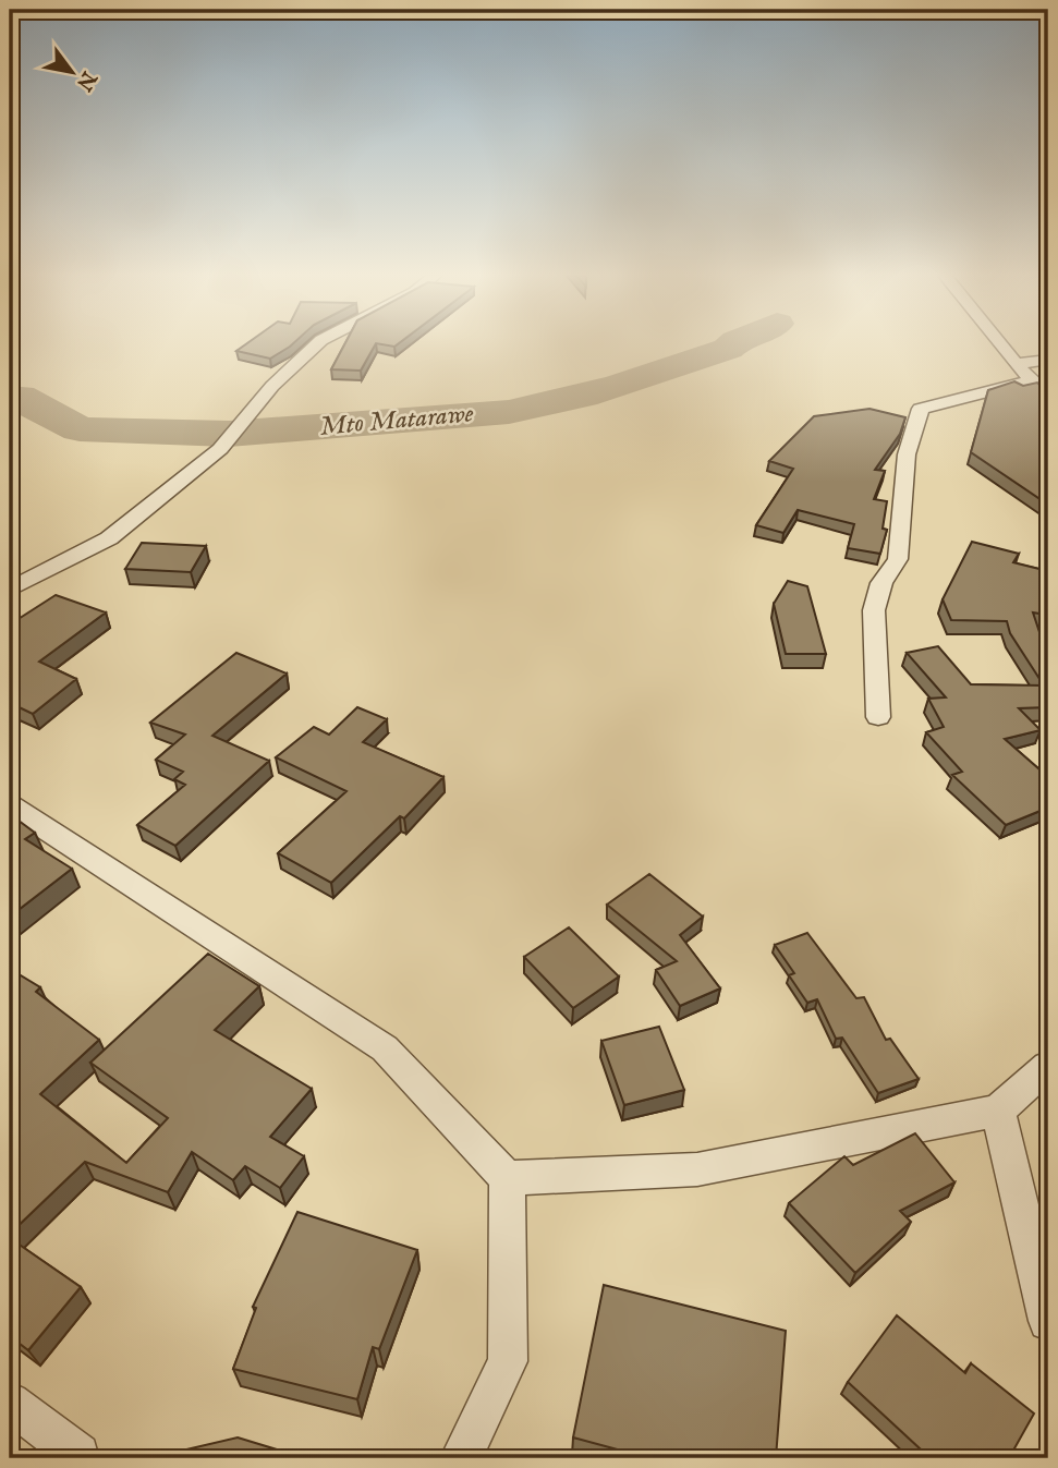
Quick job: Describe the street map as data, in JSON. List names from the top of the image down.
{
  "water": ["Mto Matarawe"],
  "north": "bottom right"
}
